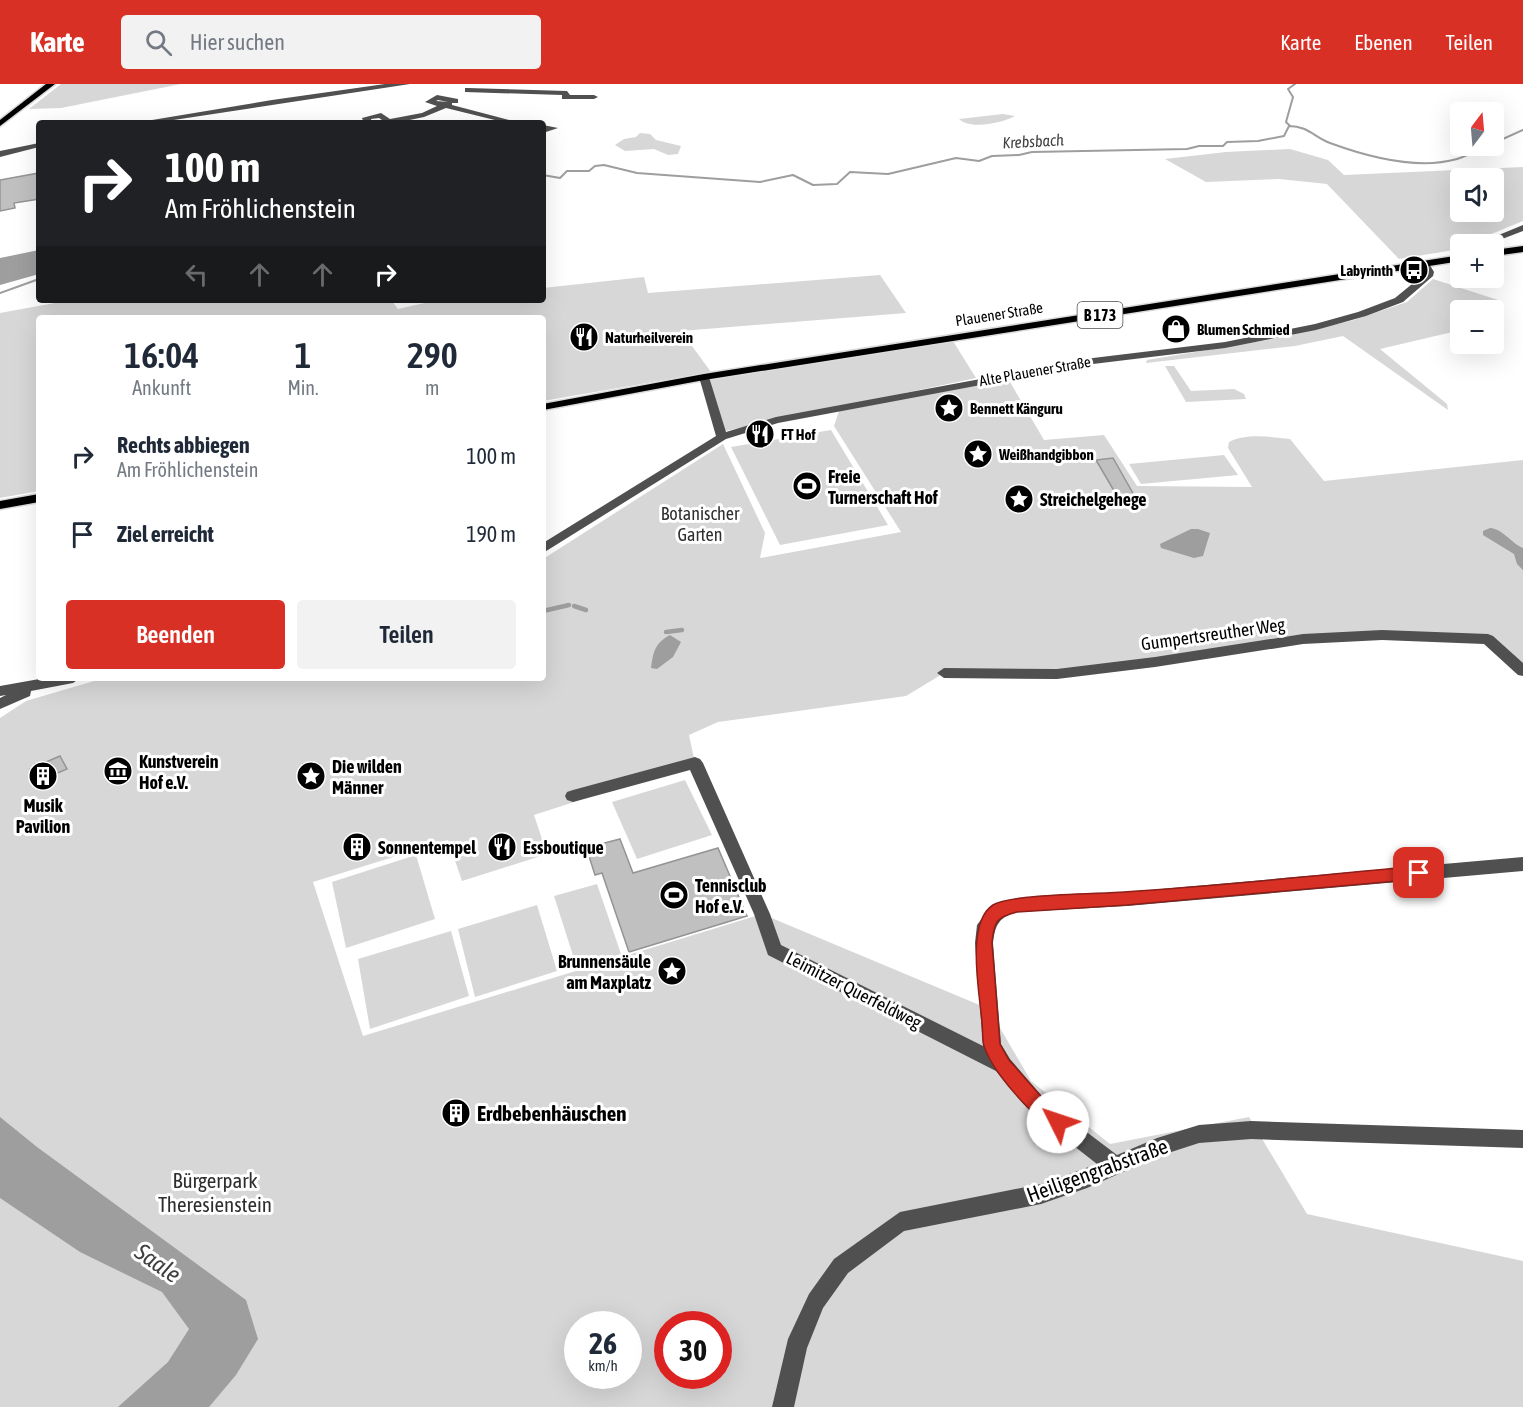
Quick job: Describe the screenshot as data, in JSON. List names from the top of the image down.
{
  "streets": {
    "main road": ["Plauener Straße", "B 173"],
    "street": [
      "Alte Plauener Straße",
      "Gumpertsreuther Weg",
      "Leimitzer Querfeldweg",
      "Heiligengrabstraße"
    ]
  },
  "crossings": [
    ["Plauener Straße", "Alte Plauener Straße"]
  ],
  "water": ["Krebsbach", "Saale"],
  "parks": ["Botanischer Garten", "Bürgerpark Theresienstein"],
  "places": {
    "bus stop": ["Labyrinth"],
    "shop": ["Blumen Schmied"],
    "restaurant": ["Naturheilverein", "FT Hof", "Essboutique"],
    "place": [
      "Bennett Känguru",
      "Weißhandgibbon",
      "Streichelgehege",
      "Die wilden Männer",
      "Brunnensäule am Maxplatz"
    ],
    "sports": ["Freie Turnerschaft Hof", "Tennisclub Hof e.V."],
    "museum": ["Kunstverein Hof e.V."],
    "building": ["Musik Pavilion", "Sonnentempel", "Erdbebenhäuschen"]
  },
  "north": "top",
  "page": {
    "header": "Karte",
    "search": "Hier suchen",
    "nav": ["Karte", "Ebenen", "Teilen"],
    "map_buttons": ["+", "−"],
    "turn": ["100 m", "Am Fröhlichenstein"],
    "eta": [
      "16:04",
      "Ankunft",
      "1",
      "Min.",
      "290",
      "m"
    ],
    "list": [
      {
        "name": "Rechts abbiegen",
        "note": "Am Fröhlichenstein",
        "value": "100 m"
      },
      {
        "name": "Ziel erreicht",
        "value": "190 m"
      }
    ],
    "buttons": ["Beenden", "Teilen"],
    "speed": "26 km/h",
    "limit": "30"
  }
}
